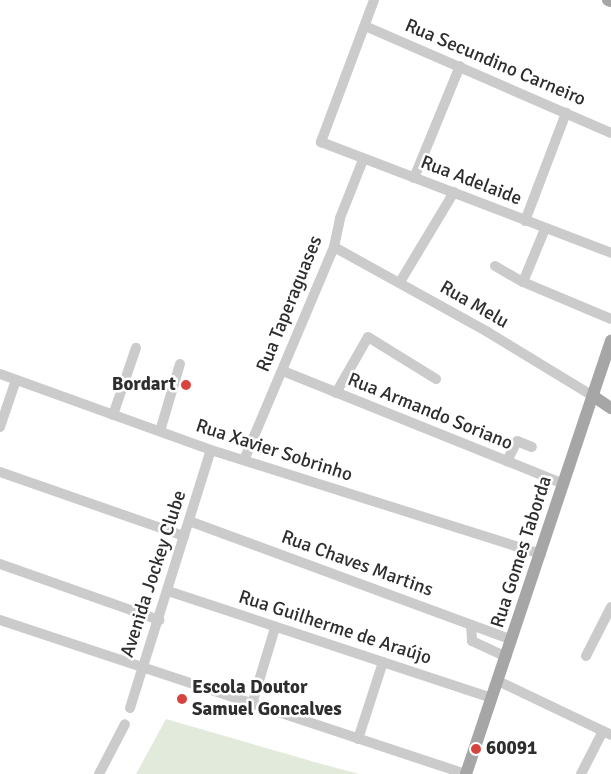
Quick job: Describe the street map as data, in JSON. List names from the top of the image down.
{
  "streets": {
    "main road": ["Rua Gomes Taborda"],
    "street": [
      "Rua Secundino Carneiro",
      "Rua Adelaide",
      "Rua Taperaguases",
      "Rua Melu",
      "Rua Armando Soriano",
      "Rua Xavier Sobrinho",
      "Rua Chaves Martins",
      "Avenida Jockey Clube",
      "Rua Guilherme de Araújo"
    ]
  },
  "crossings": [
    ["Rua Secundino Carneiro", "Rua Adelaide"],
    ["Rua Adelaide", "Rua Taperaguases"],
    ["Rua Taperaguases", "Rua Melu"],
    ["Rua Taperaguases", "Rua Armando Soriano"],
    ["Rua Taperaguases", "Rua Xavier Sobrinho"],
    ["Rua Melu", "Rua Gomes Taborda"],
    ["Rua Armando Soriano", "Rua Gomes Taborda"],
    ["Rua Xavier Sobrinho", "Rua Gomes Taborda"],
    ["Rua Xavier Sobrinho", "Avenida Jockey Clube"],
    ["Rua Gomes Taborda", "Rua Chaves Martins"],
    ["Rua Gomes Taborda", "Rua Guilherme de Araújo"],
    ["Rua Chaves Martins", "Avenida Jockey Clube"],
    ["Avenida Jockey Clube", "Rua Guilherme de Araújo"]
  ],
  "places": ["Bordart", "Escola Doutor Samuel Goncalves", "60091"]
}
